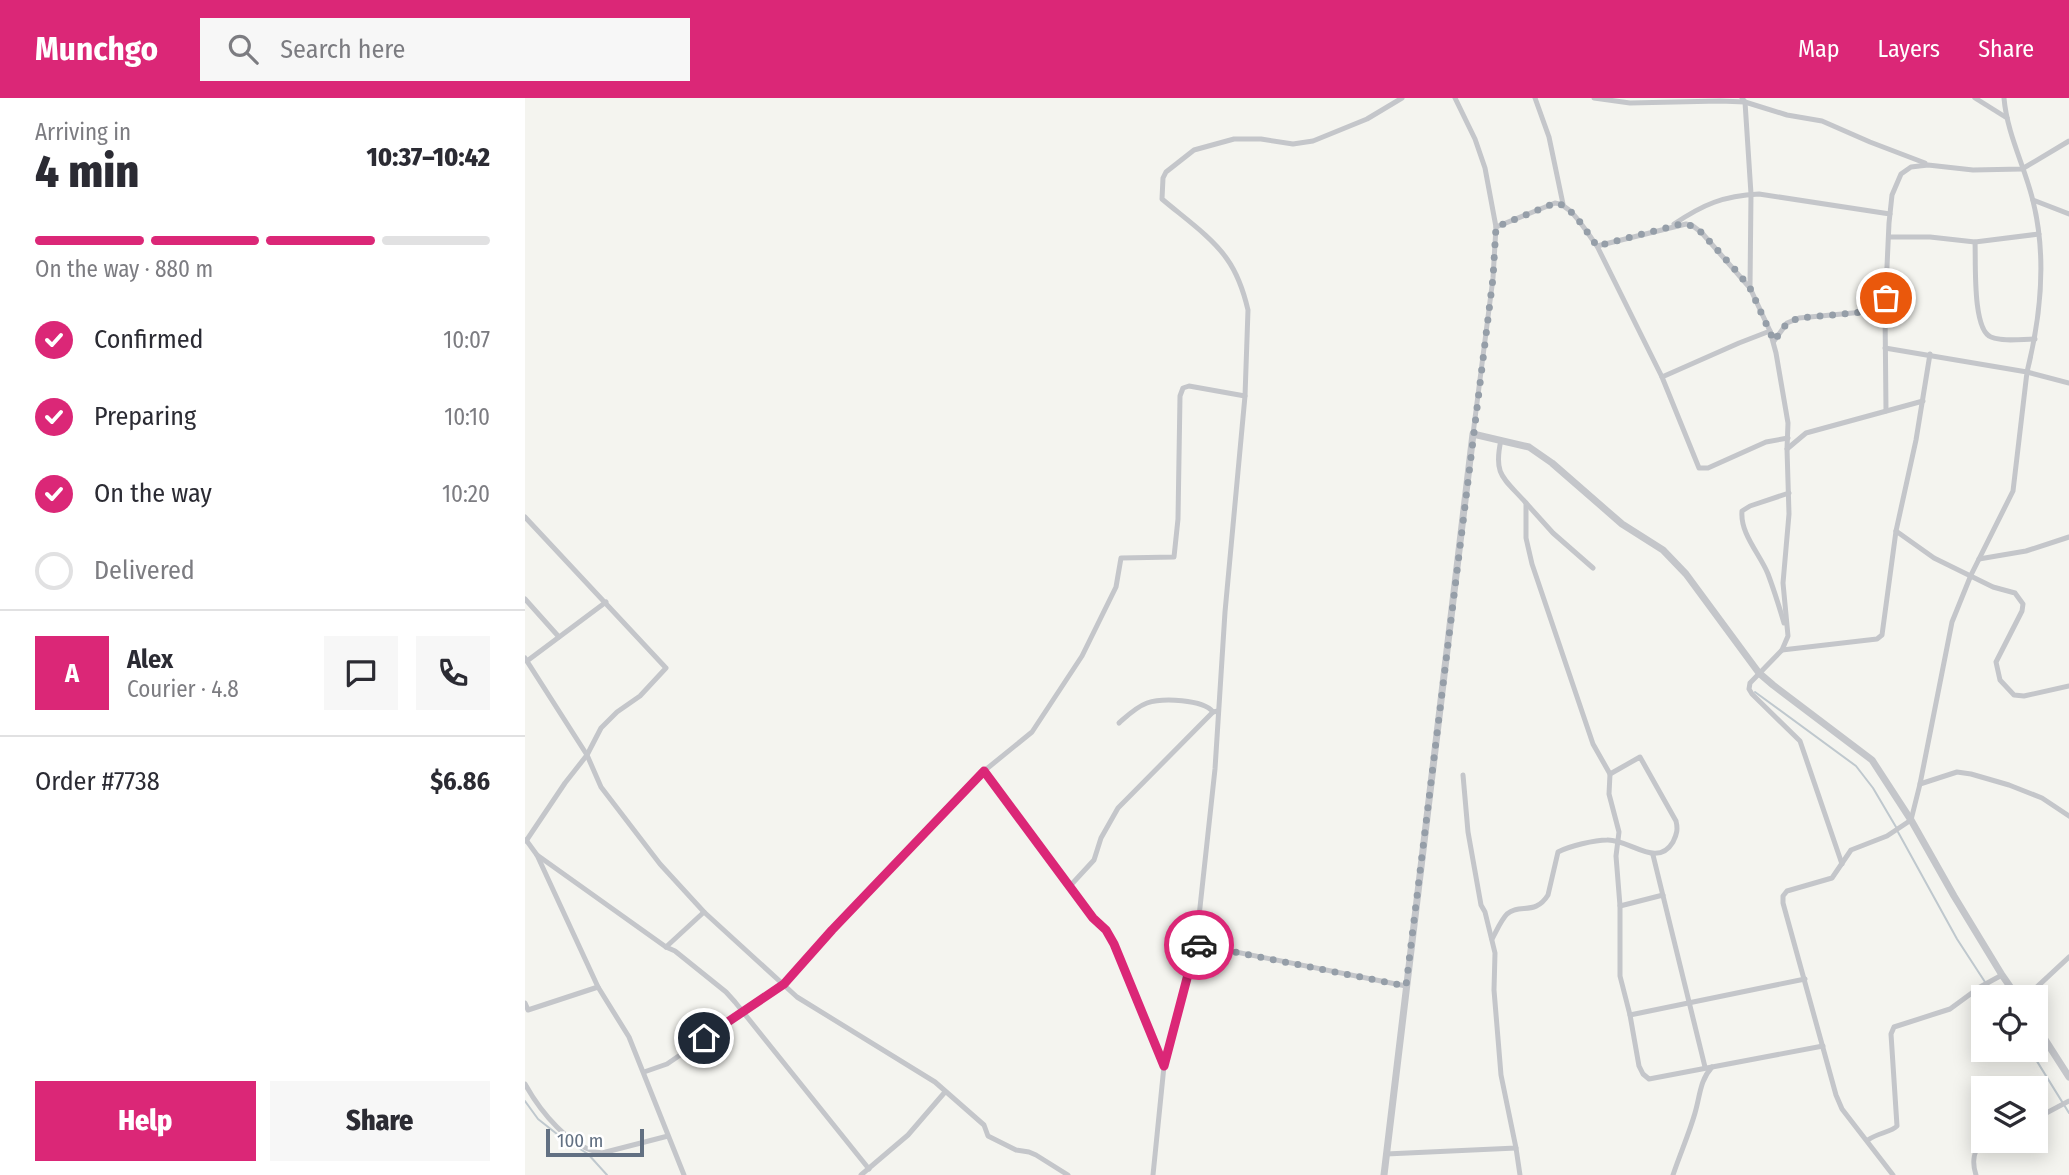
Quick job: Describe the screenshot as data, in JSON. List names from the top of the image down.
{
  "scale_bar": "100 m",
  "page": {
    "header": "Munchgo",
    "search": "Search here",
    "nav": ["Map", "Layers", "Share"],
    "heading": ["4 min", "Arriving in", "10:37–10:42"],
    "panel": [
      "Alex",
      "Courier · 4.8",
      "Order #7738",
      "$6.86"
    ],
    "bar": "On the way · 880 m",
    "list": [
      ["Confirmed", "10:07"],
      ["Preparing", "10:10"],
      ["On the way", "10:20"],
      "Delivered"
    ],
    "round": "A",
    "buttons": ["Help", "Share"],
    "scale": "100 m"
  }
}
